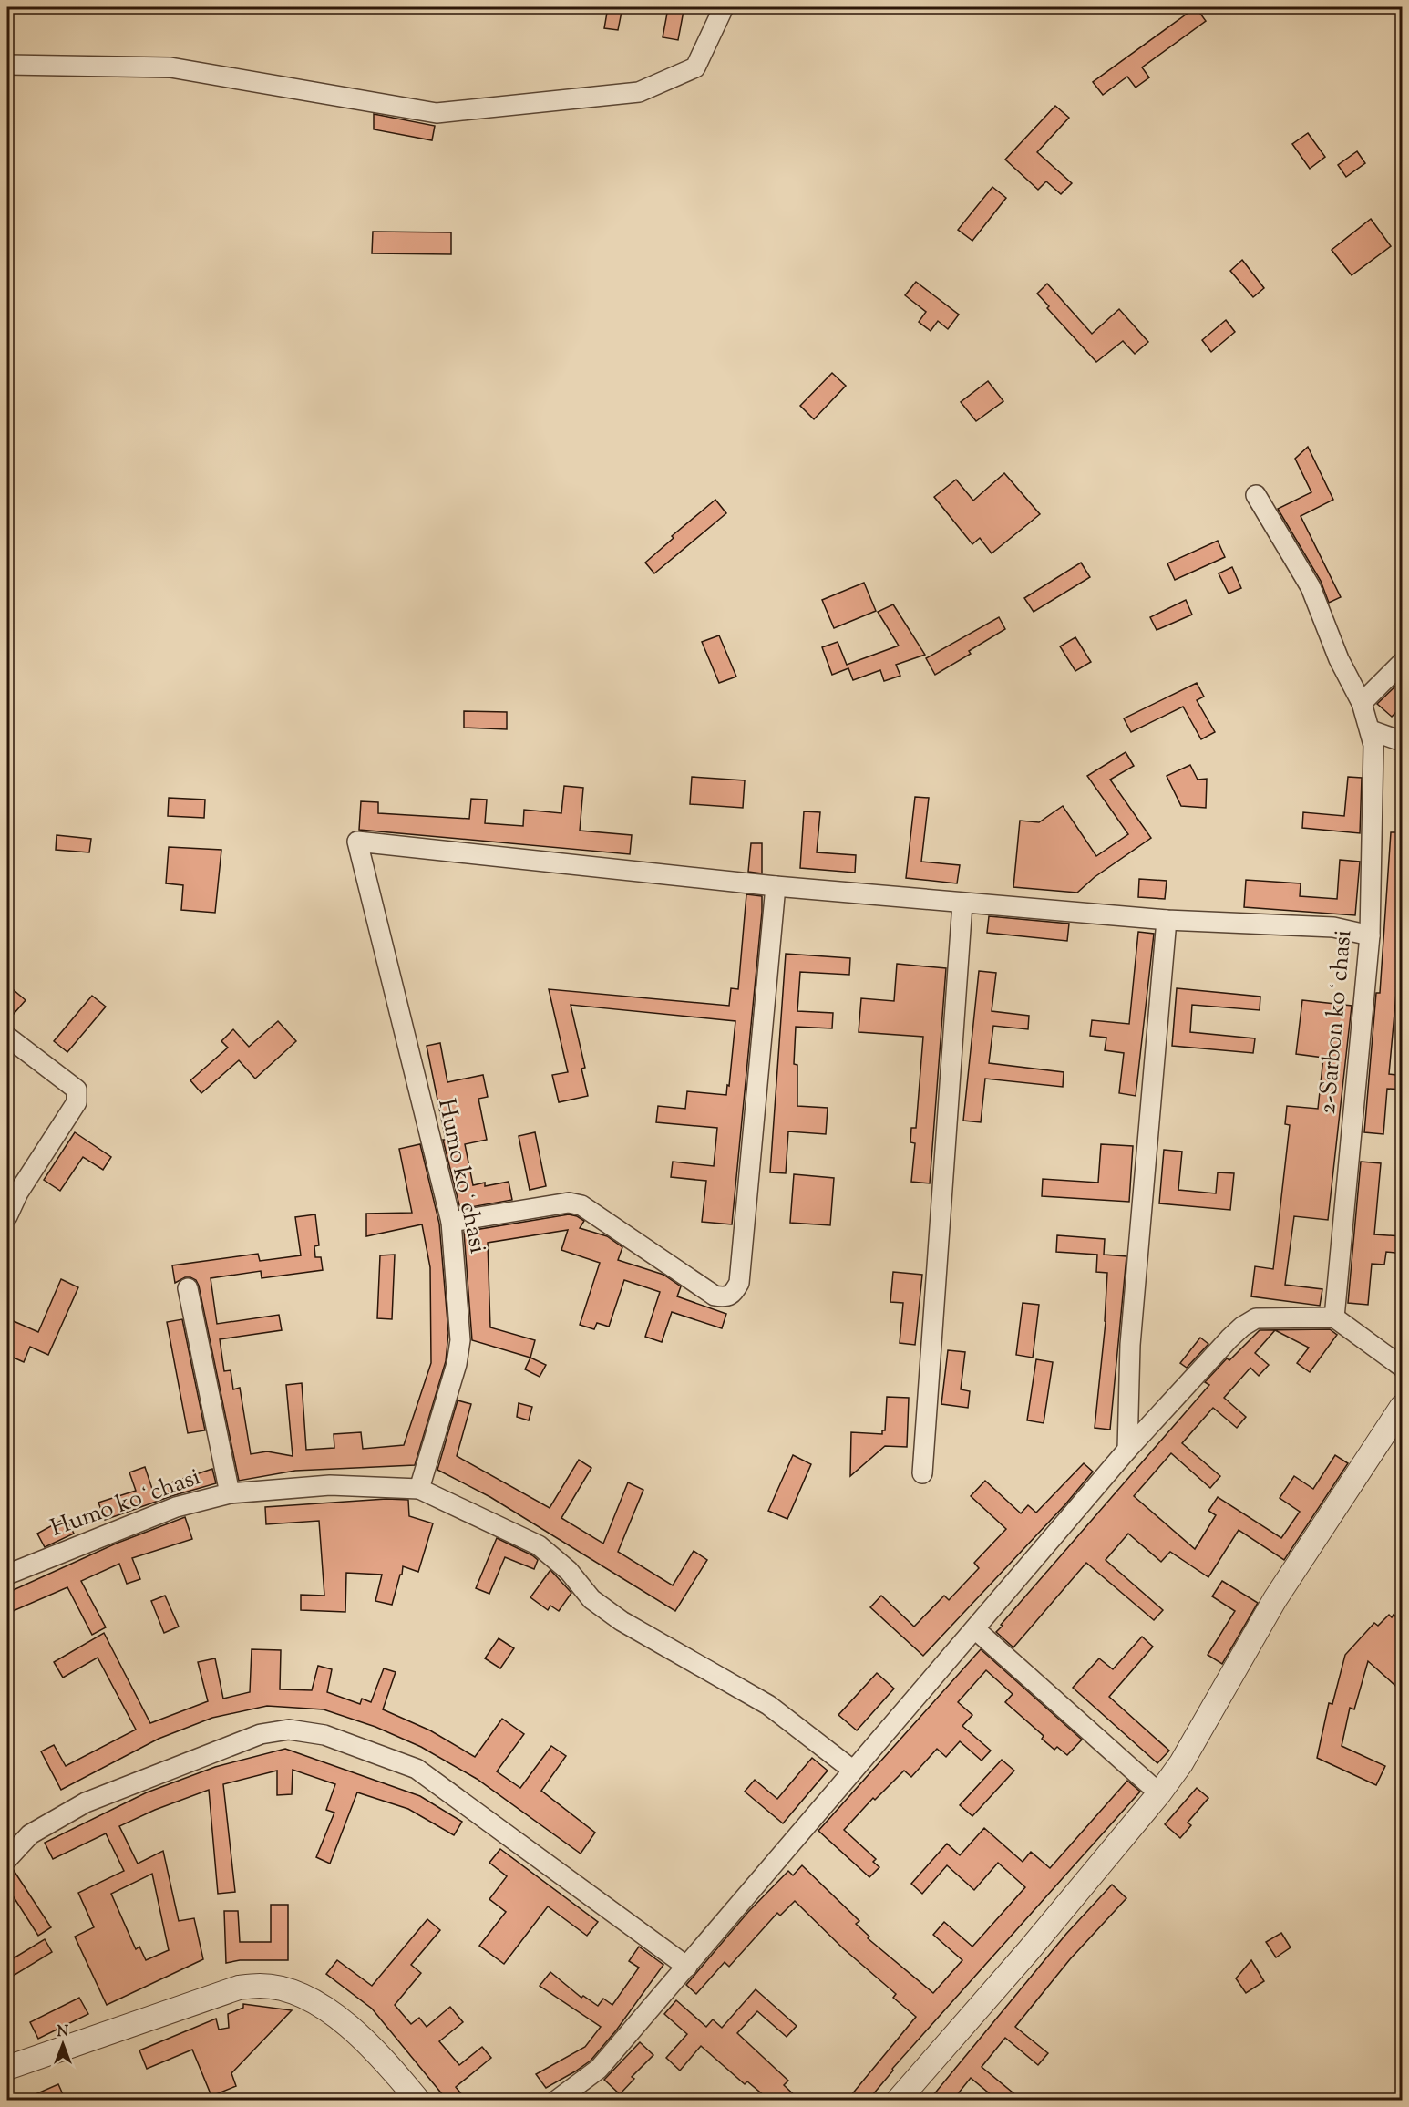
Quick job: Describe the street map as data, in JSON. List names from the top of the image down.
{
  "streets": {
    "street": ["2-Sarbon koʻchasi", "Humo koʻchasi"]
  },
  "north": "top"
}
